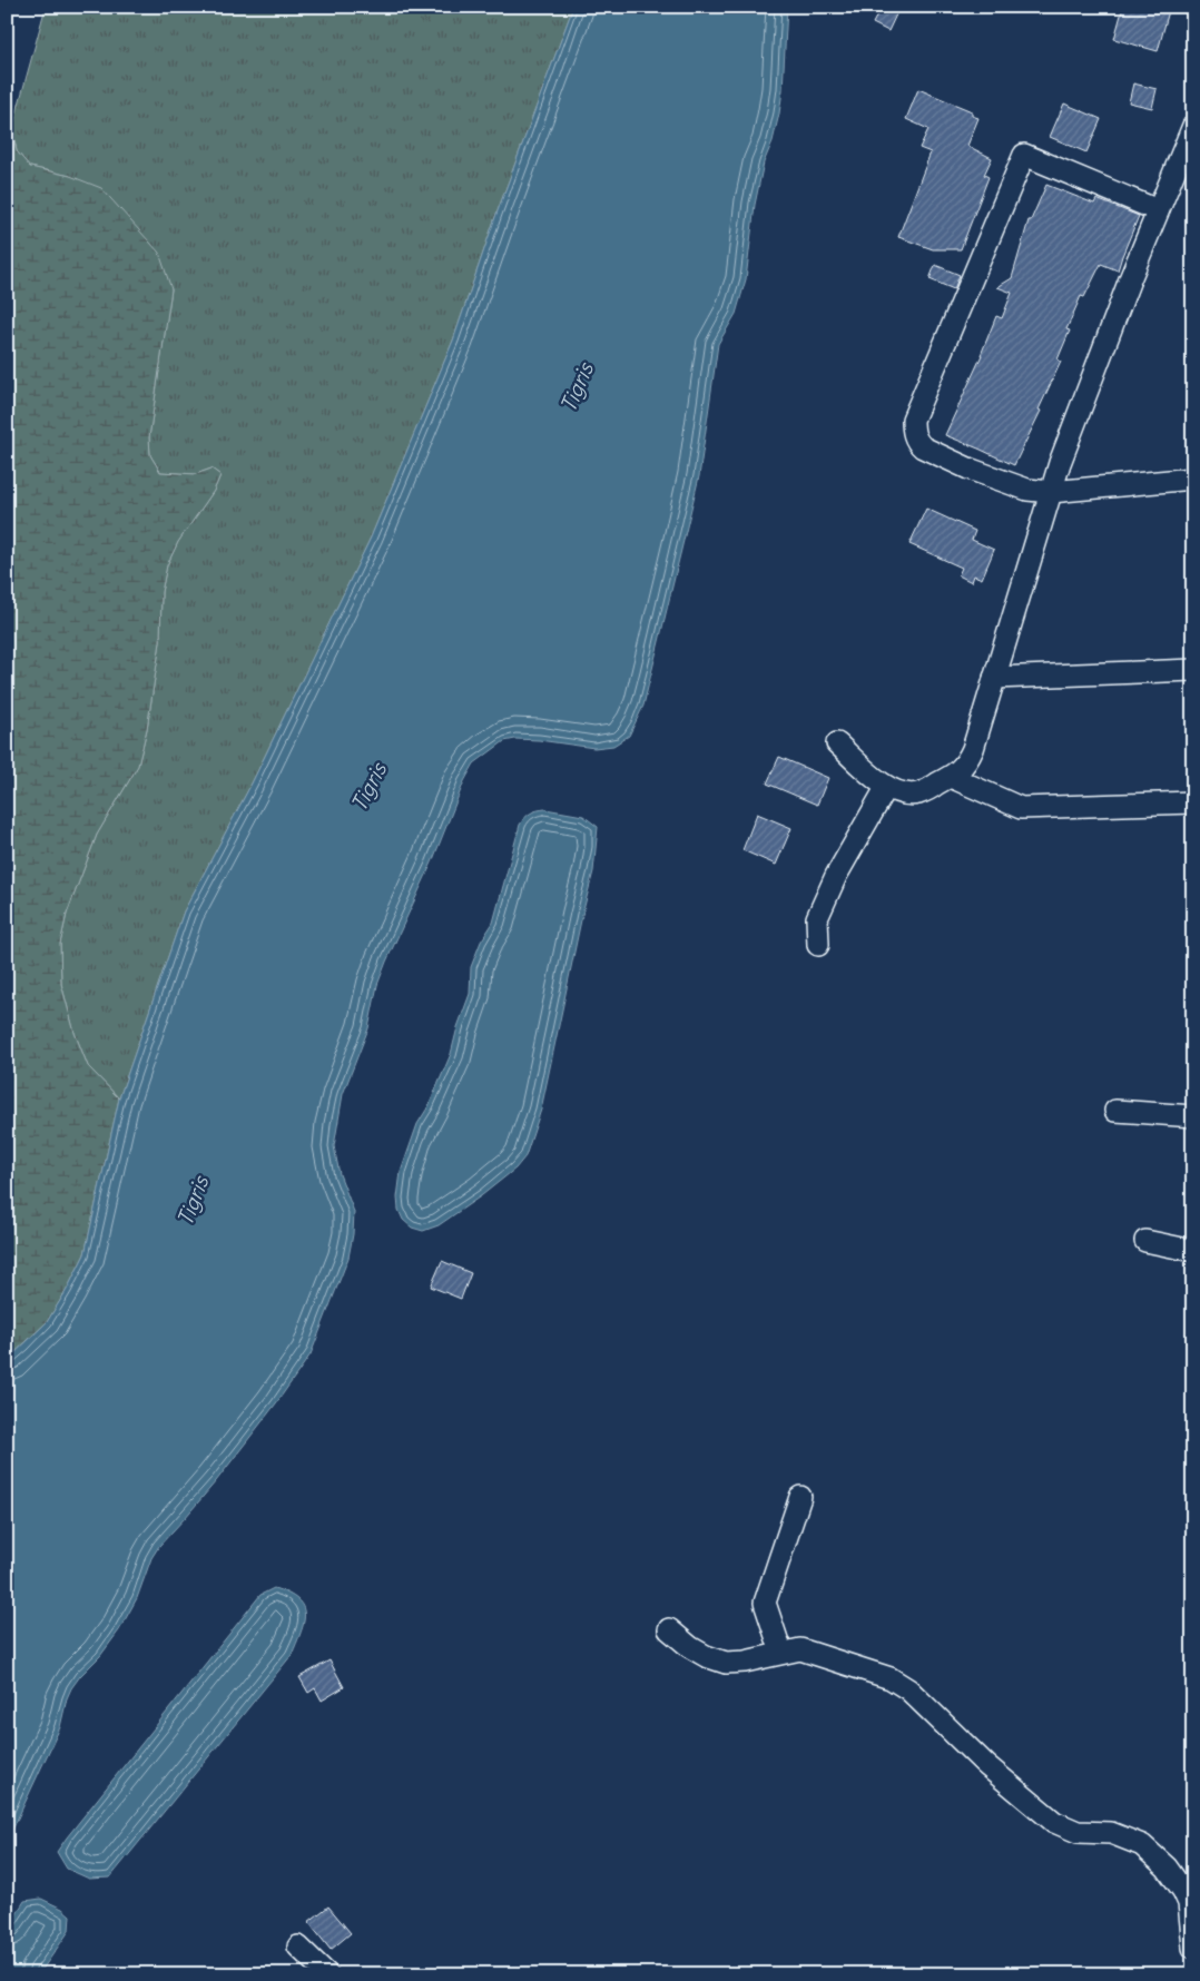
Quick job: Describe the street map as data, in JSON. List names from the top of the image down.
{
  "water": ["Tigris"]
}
